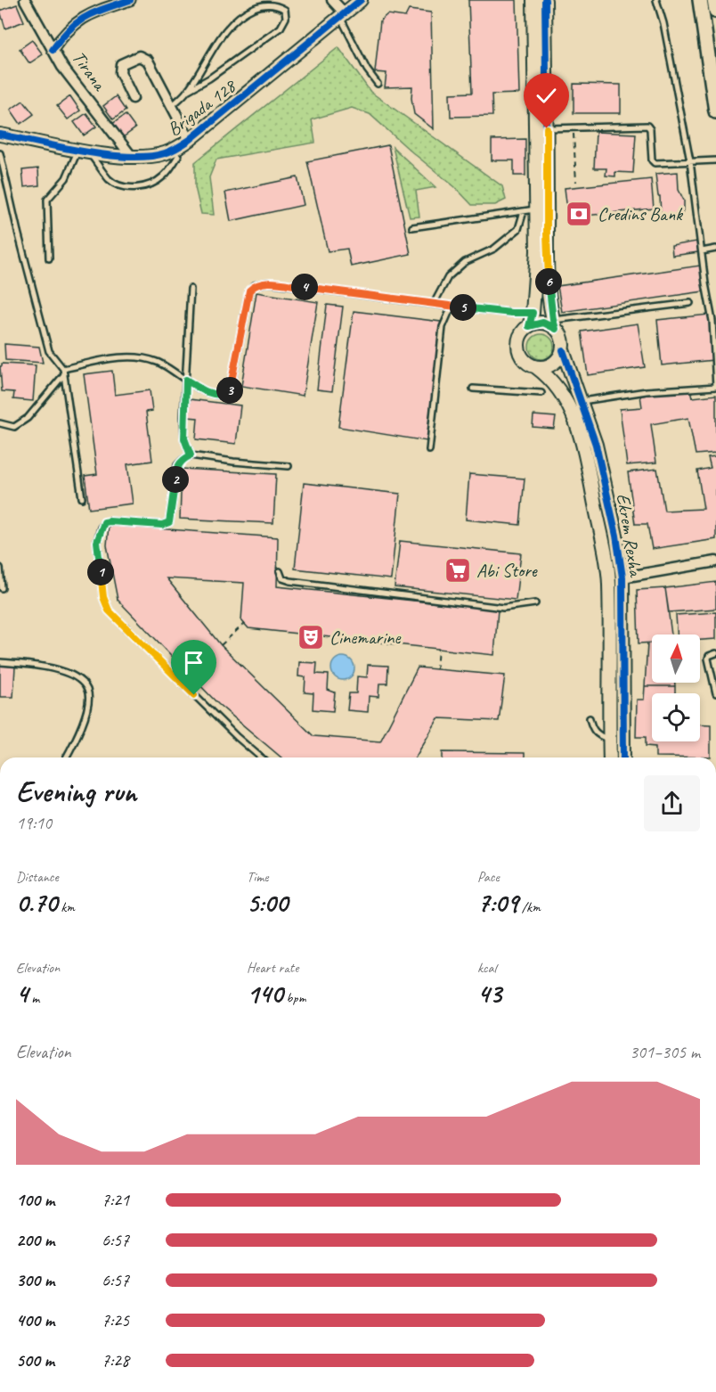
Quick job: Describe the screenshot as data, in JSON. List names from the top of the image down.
{
  "streets": {
    "street": ["Tirana", "Brigada 128", "Ekrem Rexha"]
  },
  "crossings": [
    ["Tirana", "Brigada 128"]
  ],
  "places": {
    "bank": ["Credins Bank"],
    "supermarket": ["Abi Store"],
    "theatre": ["Cinemarine"]
  },
  "north": "top",
  "page": {
    "pins": [
      "6",
      "4",
      "5",
      "3",
      "2",
      "1"
    ],
    "heading": ["Evening run", "19:10"],
    "stats": [
      ["Distance", "0.70 km"],
      ["Time", "5:00"],
      ["Pace", "7:09 /km"],
      ["Elevation", "4 m"],
      ["Heart rate", "140 bpm"],
      ["kcal", "43"]
    ],
    "chart": ["Elevation", "301–305 m"],
    "list": [
      {
        "name": "100 m",
        "note": "7:21"
      },
      {
        "name": "200 m",
        "note": "6:57"
      },
      {
        "name": "300 m",
        "note": "6:57"
      },
      {
        "name": "400 m",
        "note": "7:25"
      },
      {
        "name": "500 m",
        "note": "7:28"
      }
    ]
  }
}
